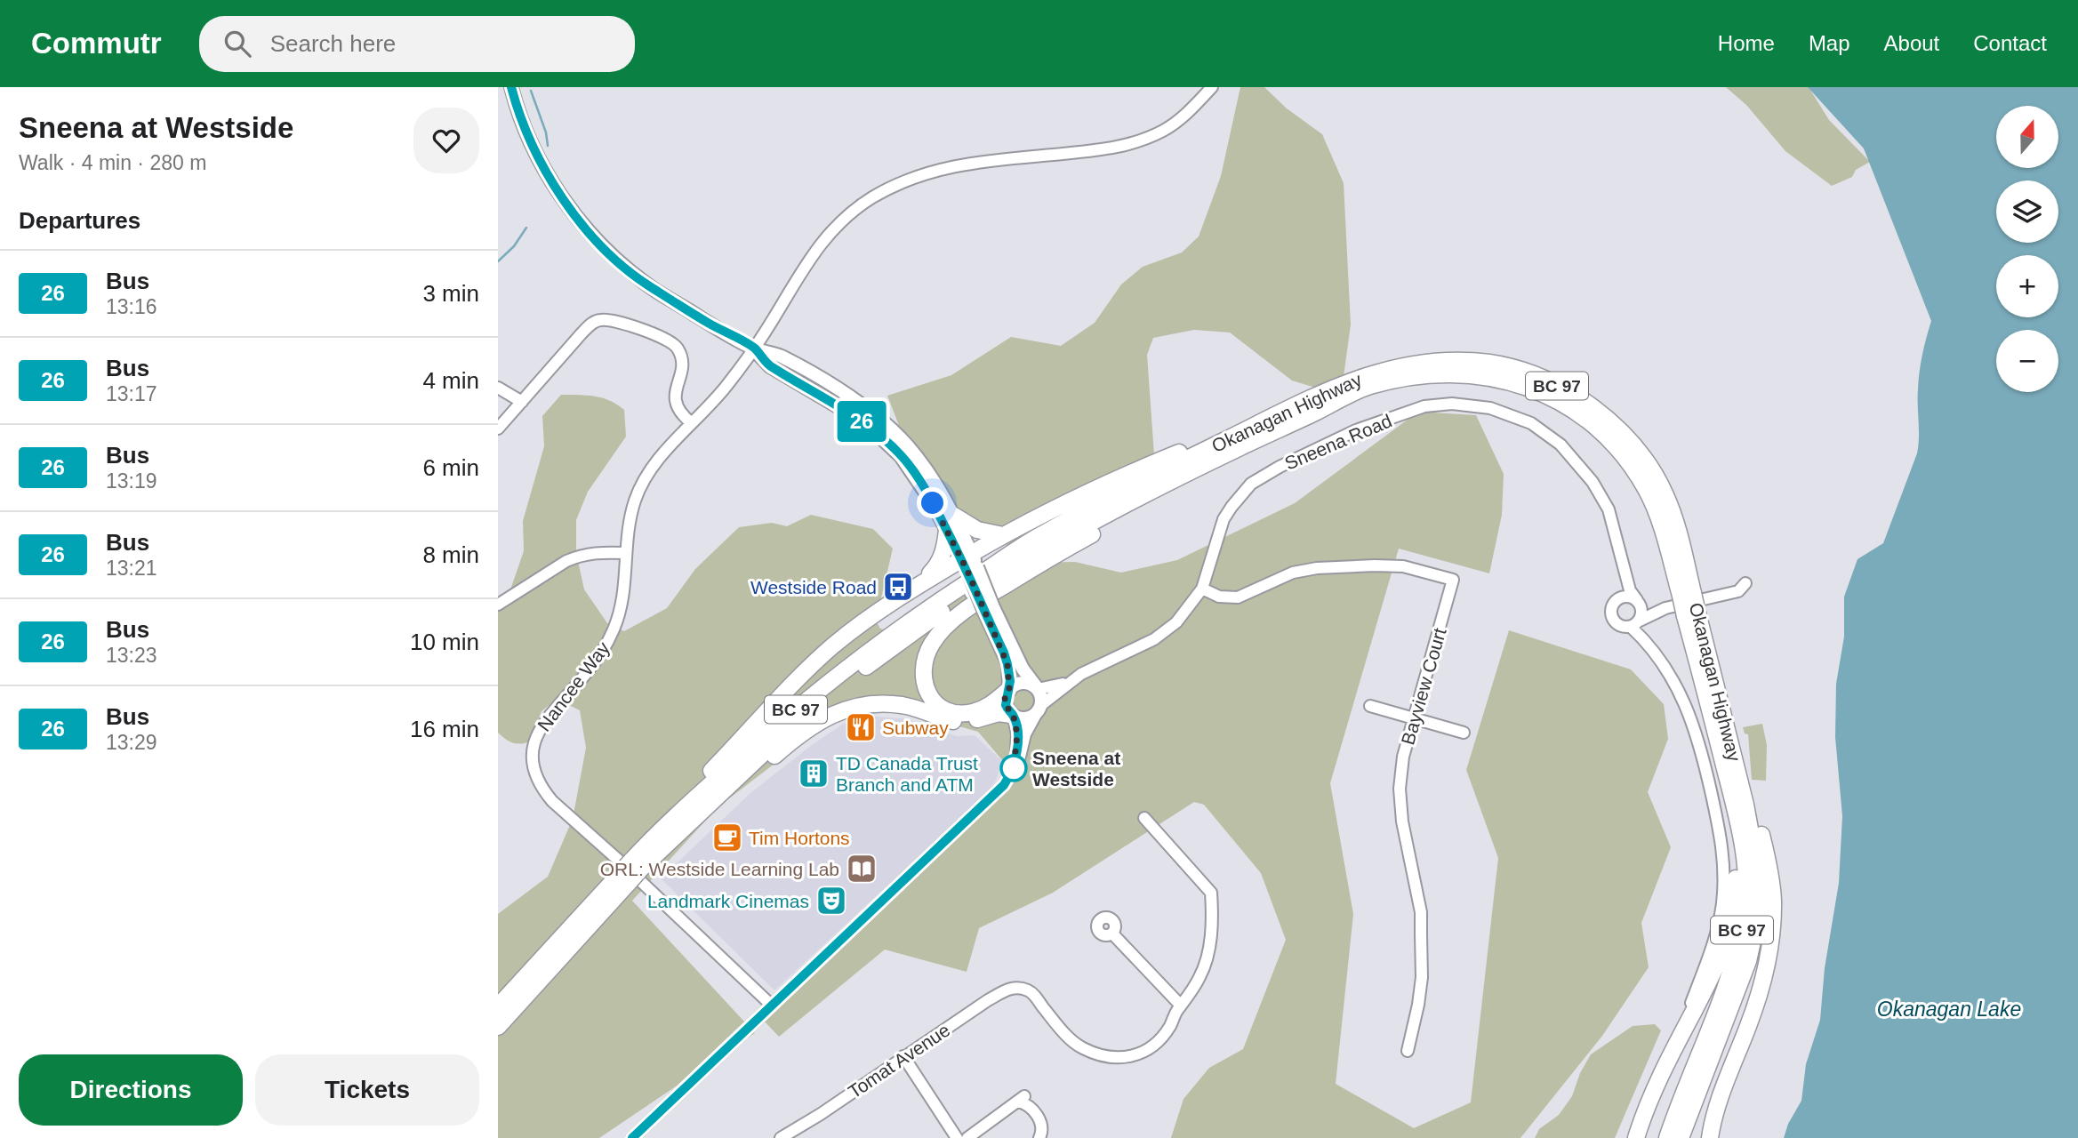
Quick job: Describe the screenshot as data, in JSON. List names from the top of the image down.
{
  "streets": {
    "highway": ["BC 97", "Okanagan Highway"],
    "street": [
      "Sneena Road",
      "Nancee Way",
      "Bayview Court",
      "Tomat Avenue"
    ]
  },
  "crossings": [
    ["Sneena Road", "Nancee Way"],
    ["Sneena Road", "Bayview Court"]
  ],
  "water": ["Okanagan Lake"],
  "places": {
    "bus stop": ["Westside Road"],
    "restaurant": ["Subway"],
    "other": ["Sneena at Westside"],
    "building": ["TD Canada Trust Branch and ATM"],
    "cafe": ["Tim Hortons"],
    "library": ["ORL: Westside Learning Lab"],
    "theatre": ["Landmark Cinemas"]
  },
  "lines": ["bus line 26"],
  "north": "top",
  "page": {
    "header": "Commutr",
    "search": "Search here",
    "nav": [
      "Home",
      "Map",
      "About",
      "Contact"
    ],
    "heading": [
      ["Sneena at Westside", "Walk · 4 min · 280 m"],
      "Departures"
    ],
    "on_map": "26",
    "map_buttons": ["+", "−"],
    "list": [
      {
        "mark": "26",
        "name": "Bus",
        "note": "13:16",
        "value": "3 min"
      },
      {
        "mark": "26",
        "name": "Bus",
        "note": "13:17",
        "value": "4 min"
      },
      {
        "mark": "26",
        "name": "Bus",
        "note": "13:19",
        "value": "6 min"
      },
      {
        "mark": "26",
        "name": "Bus",
        "note": "13:21",
        "value": "8 min"
      },
      {
        "mark": "26",
        "name": "Bus",
        "note": "13:23",
        "value": "10 min"
      },
      {
        "mark": "26",
        "name": "Bus",
        "note": "13:29",
        "value": "16 min"
      }
    ],
    "buttons": ["Directions", "Tickets"]
  }
}
